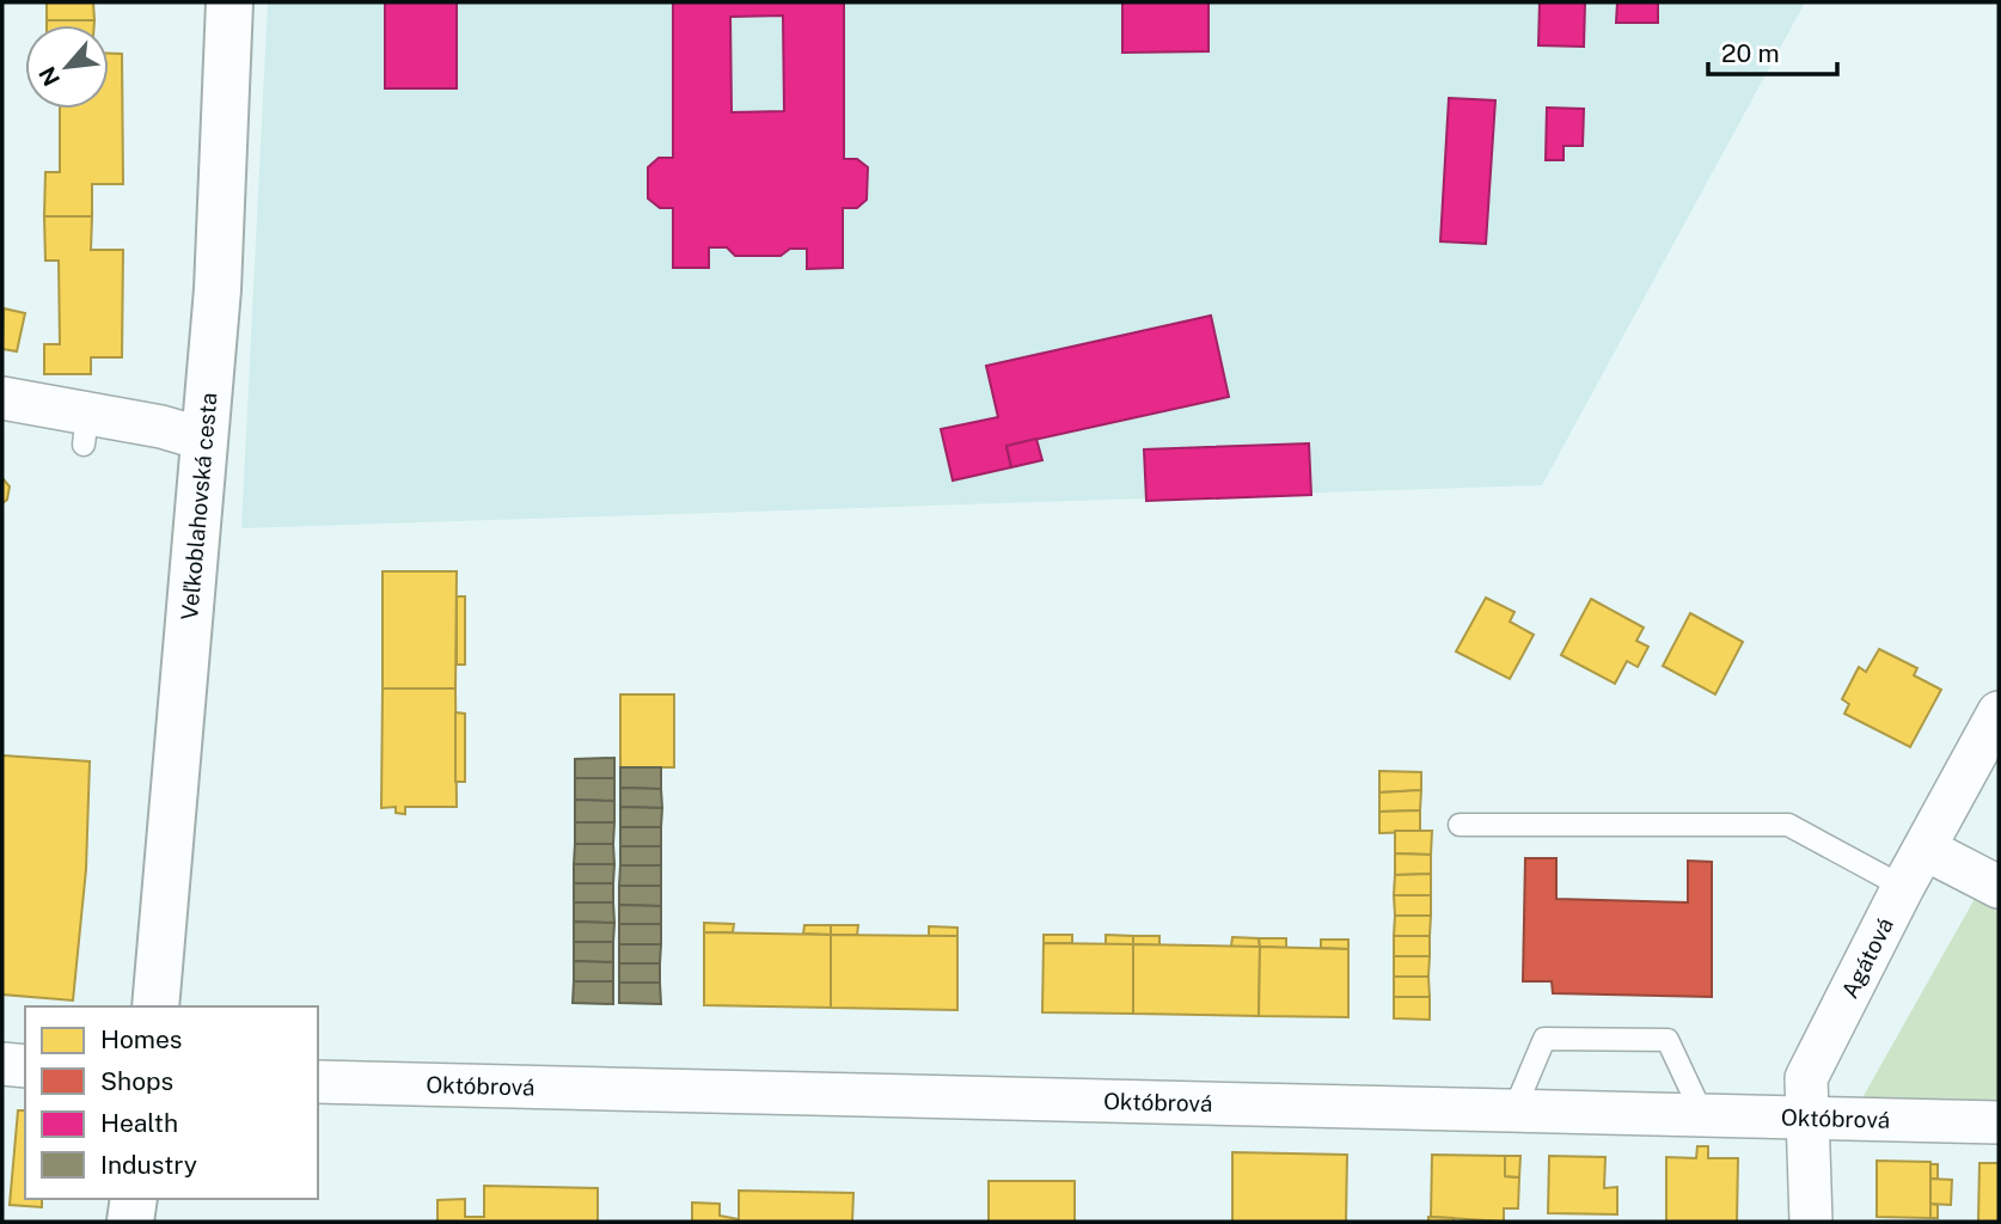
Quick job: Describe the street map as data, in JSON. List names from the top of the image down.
{
  "streets": {
    "main road": ["Veľkoblahovská cesta"],
    "street": ["Agátová", "Októbrová"]
  },
  "crossings": [
    ["Agátová", "Októbrová"]
  ],
  "legend": [
    "Homes",
    "Shops",
    "Health",
    "Industry"
  ],
  "scale_bar": "20 m",
  "north": "bottom left"
}
